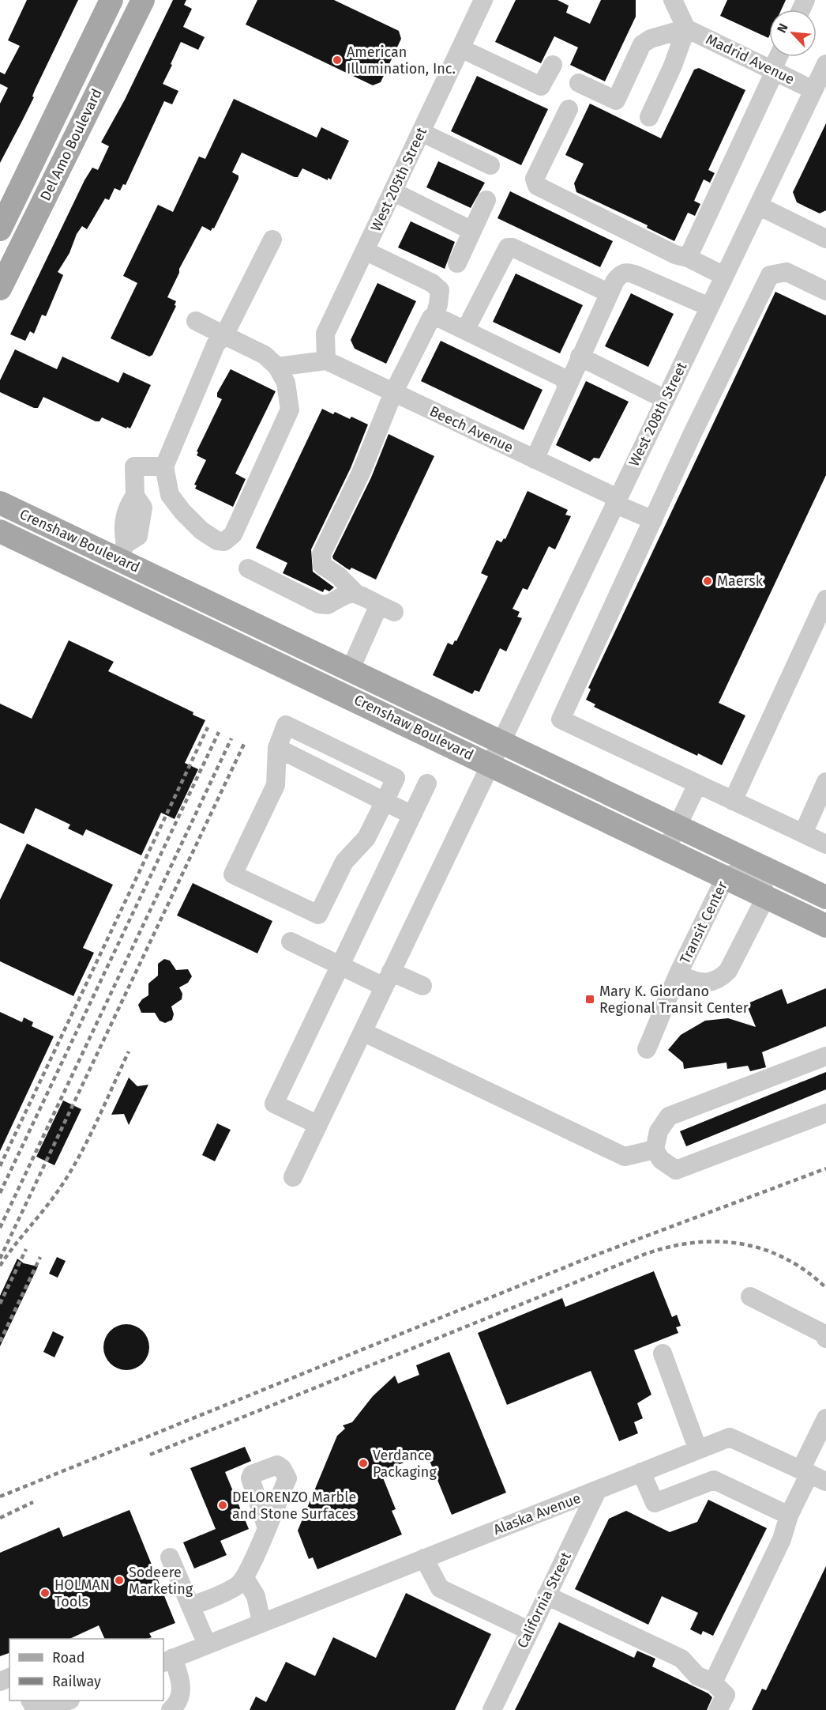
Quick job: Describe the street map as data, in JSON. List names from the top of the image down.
{
  "streets": {
    "main road": ["Del Amo Boulevard", "Crenshaw Boulevard"],
    "street": [
      "Madrid Avenue",
      "West 205th Street",
      "West 208th Street",
      "Beech Avenue",
      "Transit Center",
      "Alaska Avenue",
      "California Street"
    ]
  },
  "crossings": [
    ["Madrid Avenue", "West 208th Street"],
    ["West 205th Street", "Beech Avenue"],
    ["West 208th Street", "Beech Avenue"],
    ["West 208th Street", "Crenshaw Boulevard"],
    ["Crenshaw Boulevard", "Transit Center"],
    ["Alaska Avenue", "California Street"]
  ],
  "places": {
    "other": [
      "American Illumination, Inc.",
      "Maersk",
      "Verdance Packaging",
      "DELORENZO Marble and Stone Surfaces",
      "Sodeere Marketing",
      "HOLMAN Tools"
    ],
    "transit": ["Mary K. Giordano Regional Transit Center"]
  },
  "legend": ["Road", "Railway"],
  "north": "top left"
}
